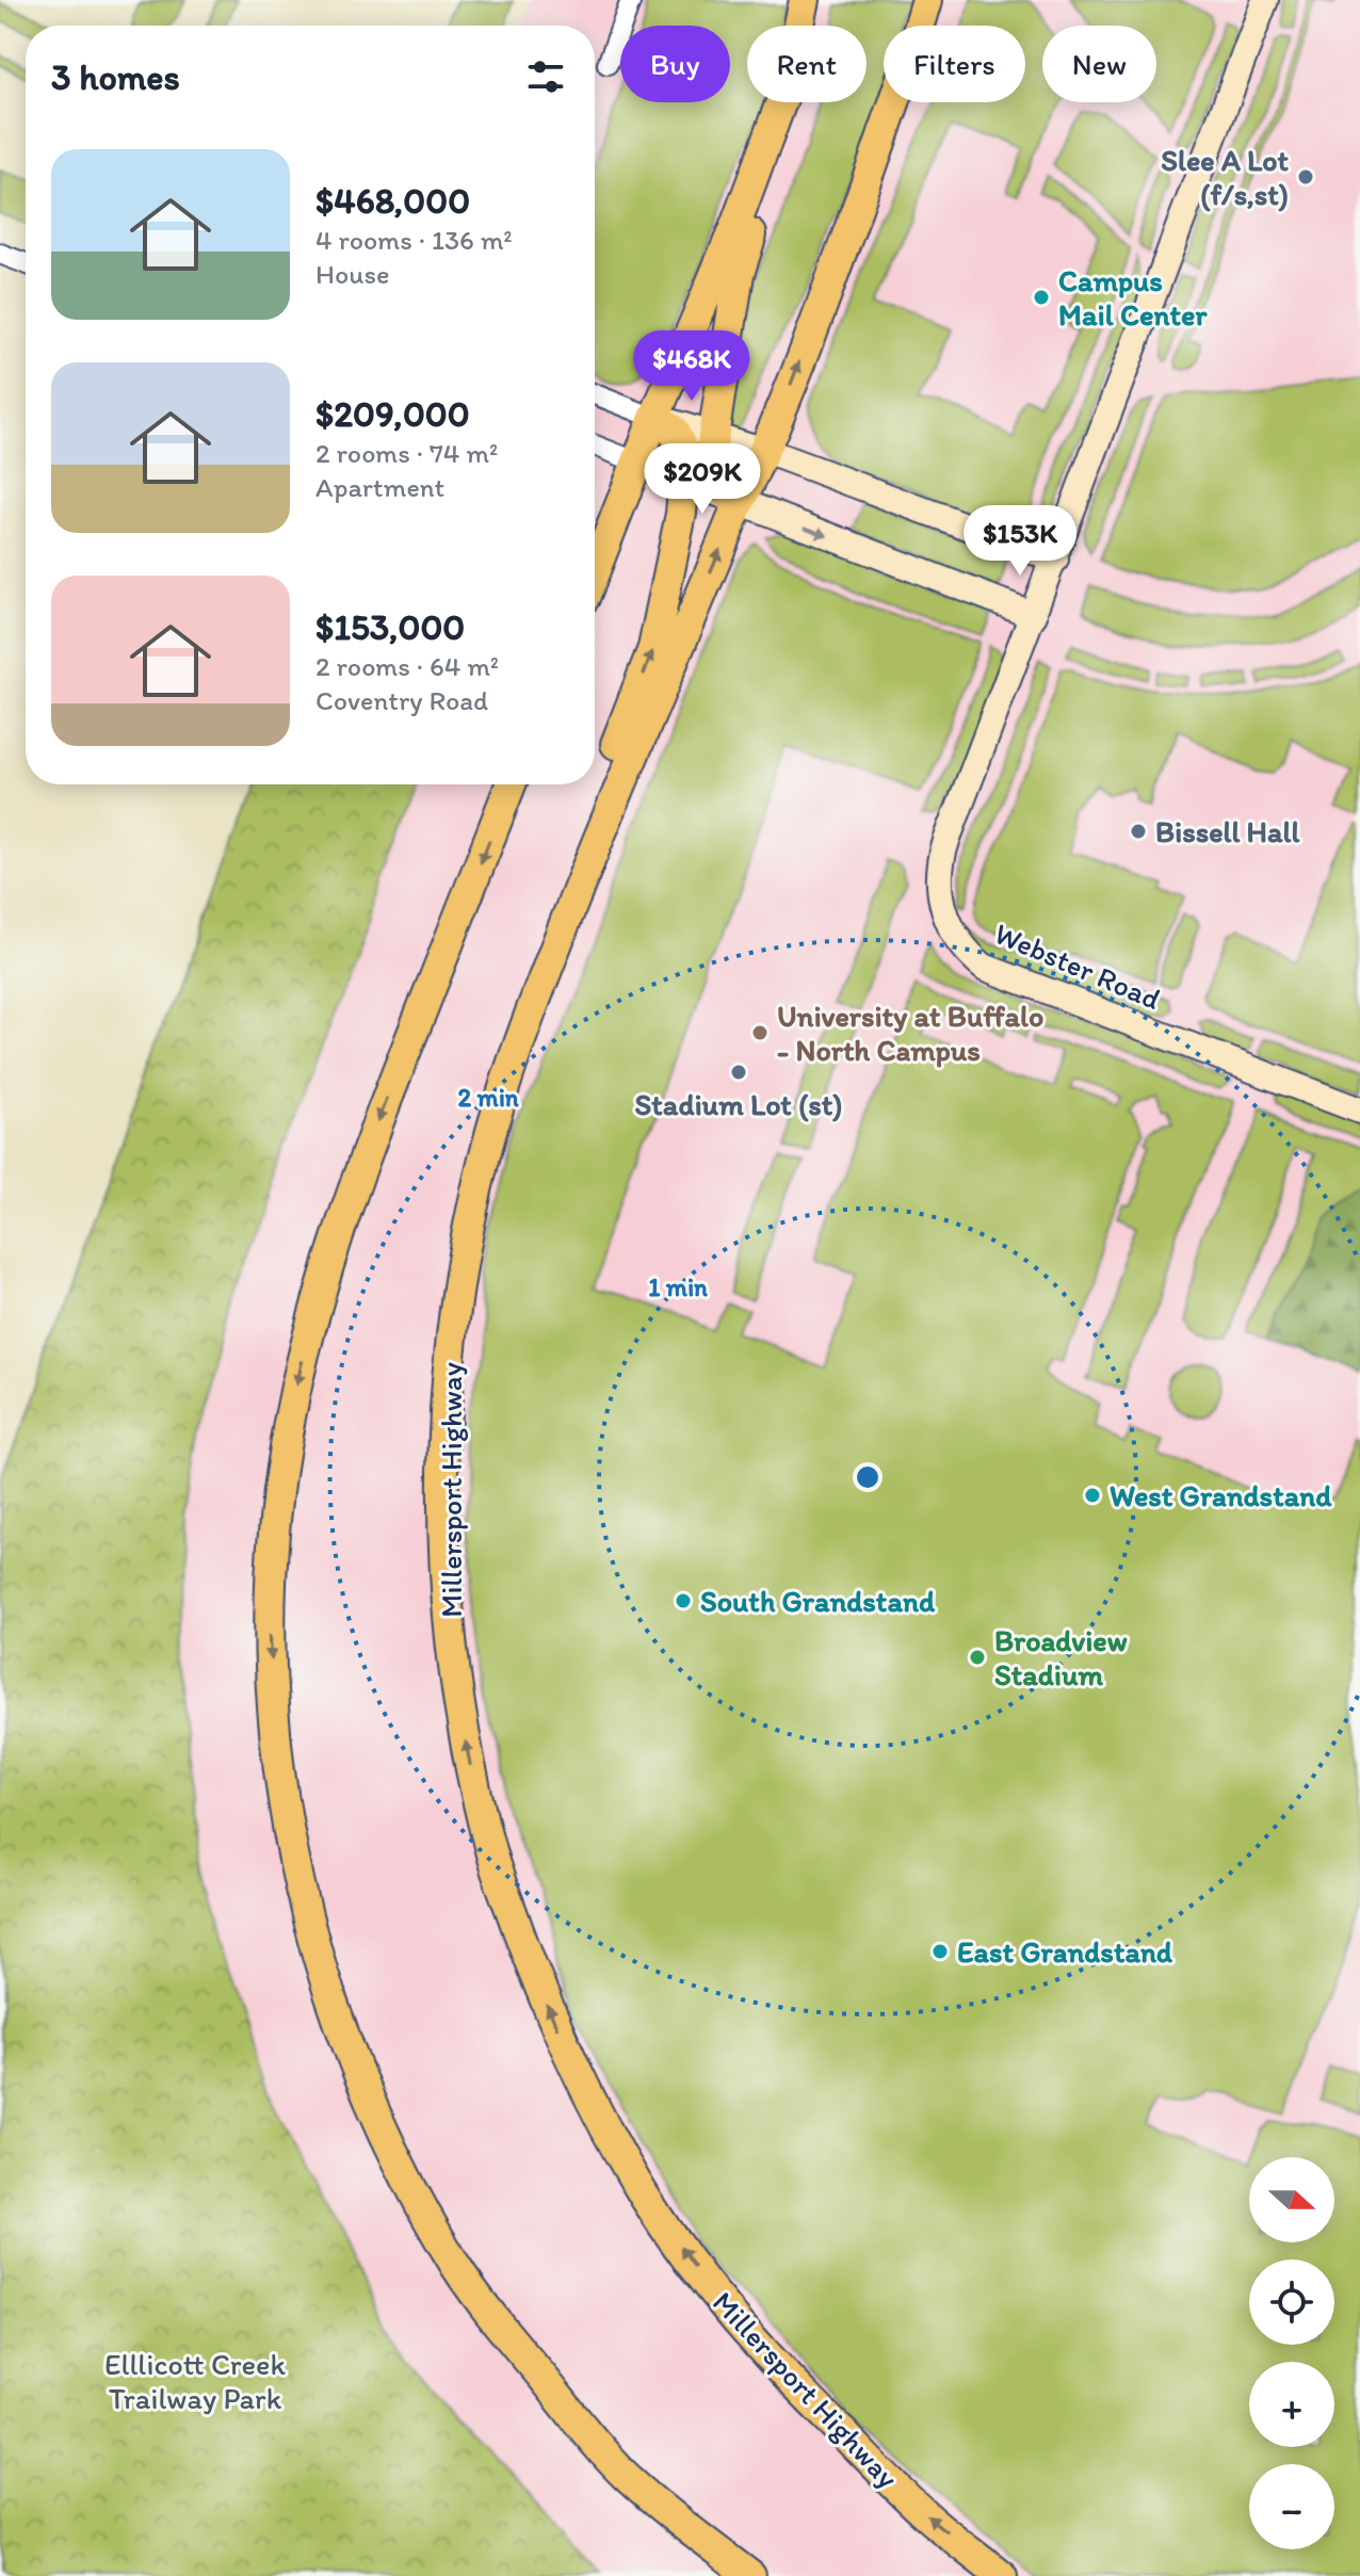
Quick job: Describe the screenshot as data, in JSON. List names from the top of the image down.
{
  "streets": {
    "main road": ["Millersport Highway"],
    "street": ["Webster Road"]
  },
  "parks": ["Elllicott Creek Trailway Park"],
  "places": [
    "Slee A Lot (f/s,st)",
    "Campus Mail Center",
    "Bissell Hall",
    "University at Buffalo - North Campus",
    "Stadium Lot (st)",
    "West Grandstand",
    "South Grandstand",
    "Broadview Stadium",
    "East Grandstand"
  ],
  "north": "right",
  "page": {
    "chip": [
      "Buy",
      "Rent",
      "Filters",
      "New"
    ],
    "heading": "3 homes",
    "list": [
      {
        "name": "$468,000",
        "note": "4 rooms · 136 m² · House"
      },
      {
        "name": "$209,000",
        "note": "2 rooms · 74 m² · Apartment"
      },
      {
        "name": "$153,000",
        "note": "2 rooms · 64 m² · Coventry Road"
      }
    ],
    "price": ["$468K", "$209K", "$153K"],
    "map_buttons": ["+", "−"]
  },
  "rings": ["2 min", "1 min"]
}
